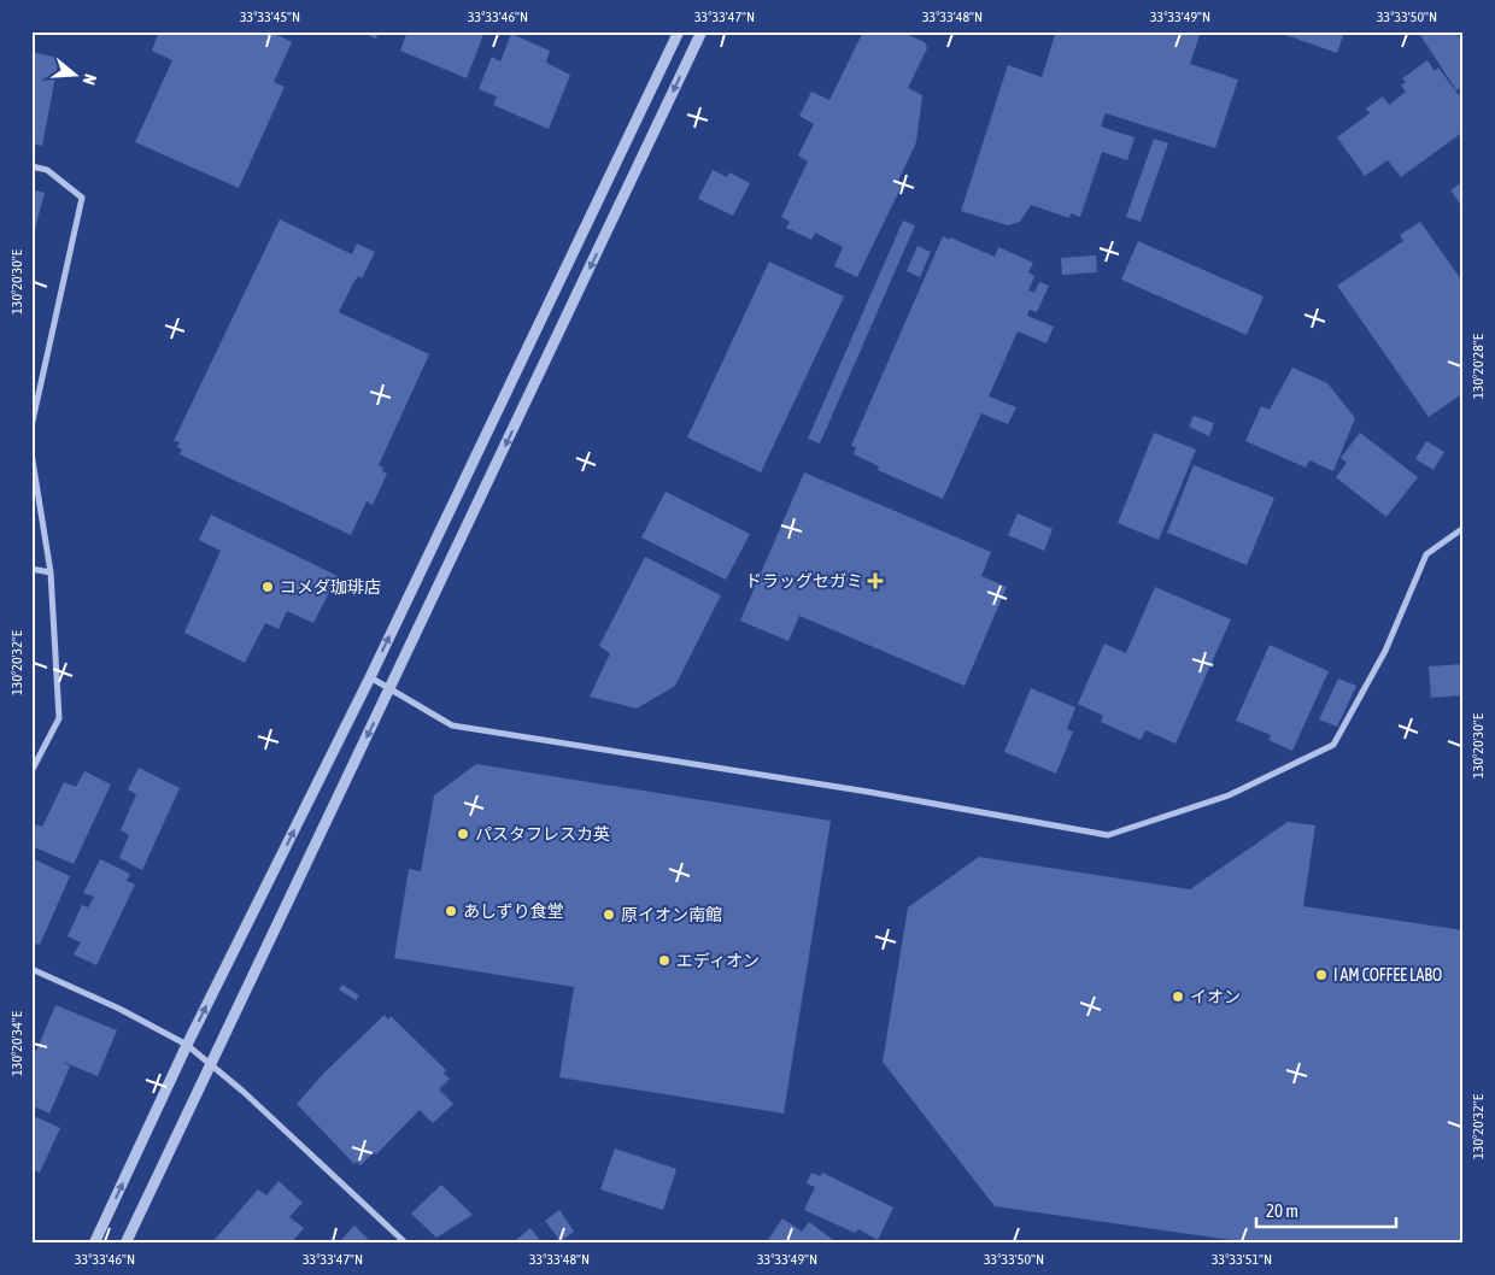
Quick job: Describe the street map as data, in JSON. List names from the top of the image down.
{
  "places": {
    "health": ["ドラッグセガミ"],
    "other": [
      "コメダ珈琲店",
      "パスタフレスカ英",
      "あしずり食堂",
      "原イオン南館",
      "エディオン",
      "I AM COFFEE LABO",
      "イオン"
    ]
  },
  "scale_bar": "20 m",
  "north": "right",
  "coordinates": [
    "33°33'45\"N",
    "33°33'46\"N",
    "33°33'47\"N",
    "33°33'48\"N",
    "33°33'49\"N",
    "33°33'50\"N",
    "130°20'30\"E",
    "130°20'28\"E",
    "130°20'32\"E",
    "130°20'34\"E",
    "33°33'51\"N"
  ]
}
